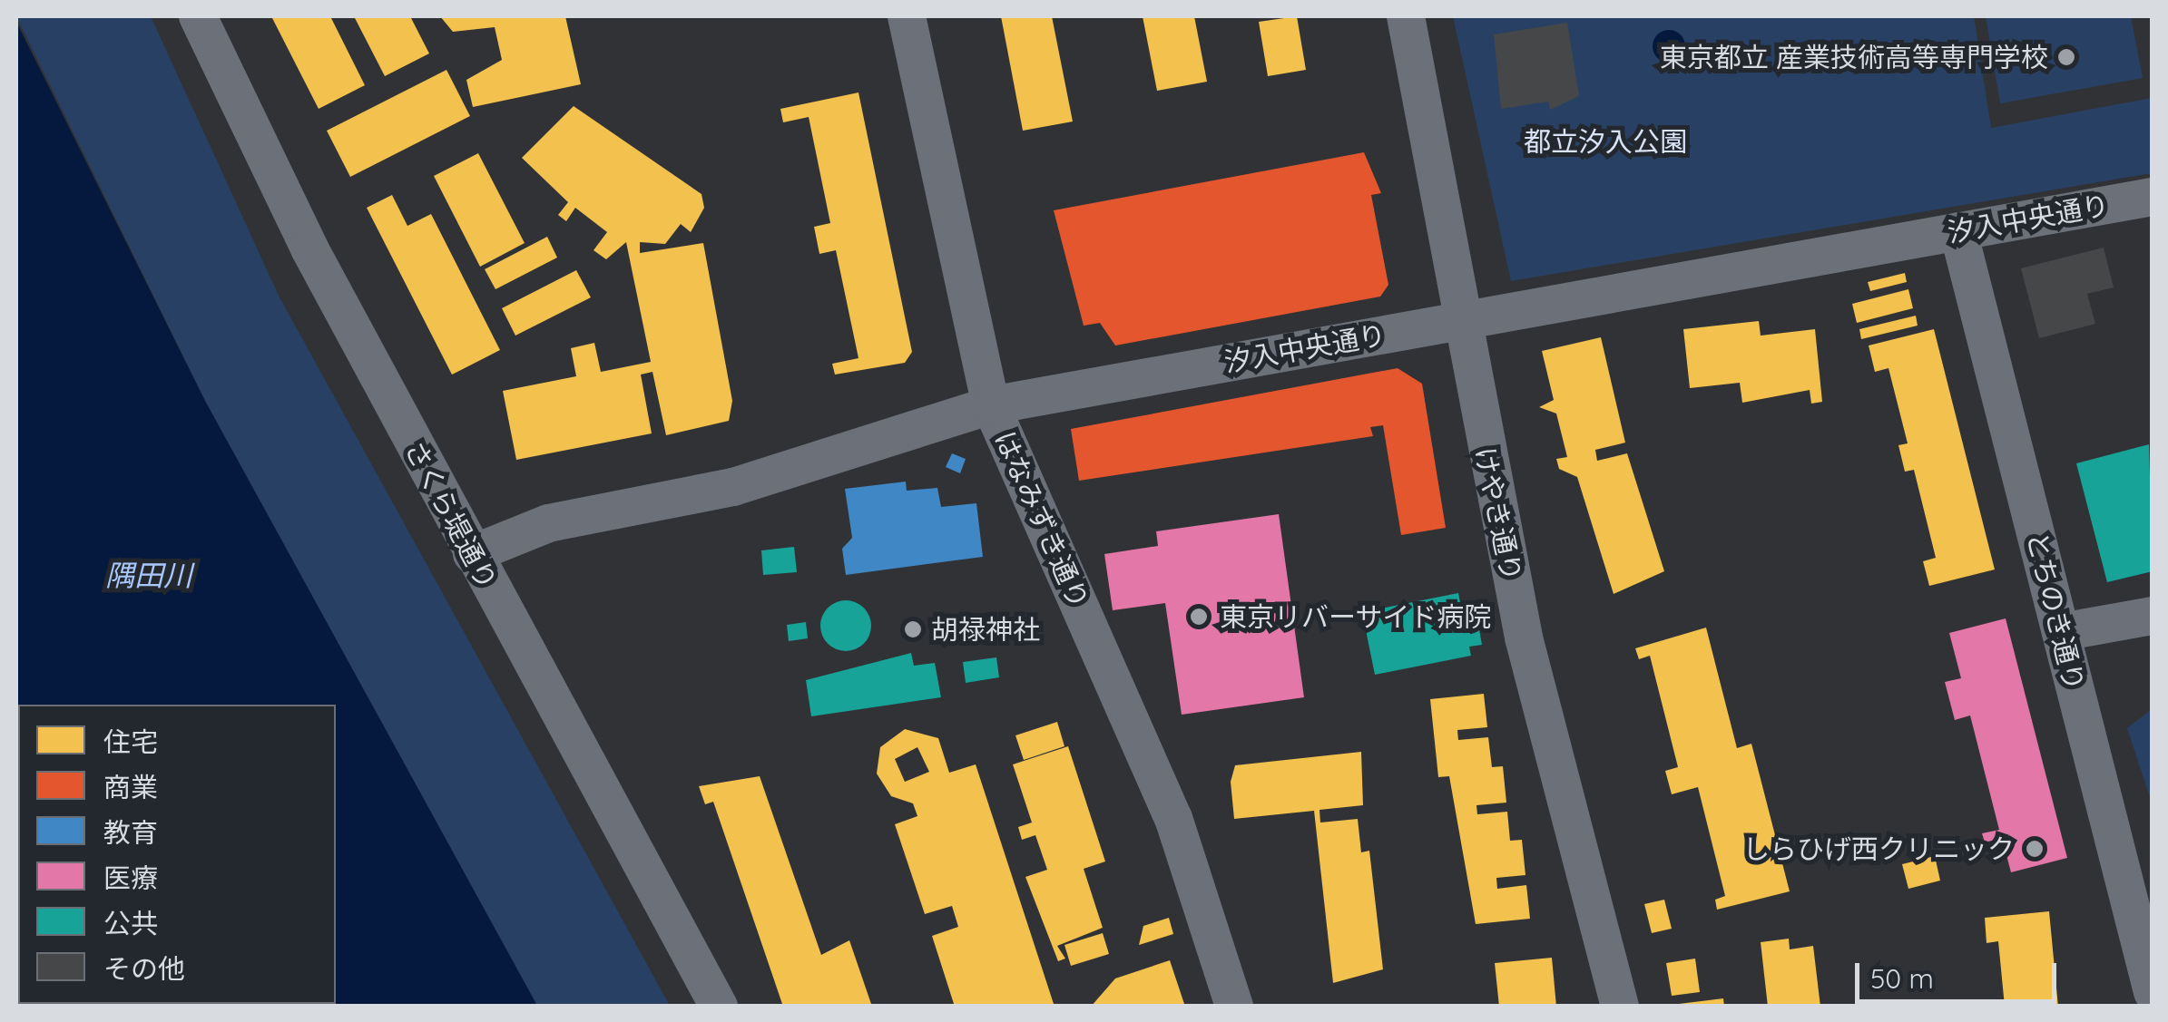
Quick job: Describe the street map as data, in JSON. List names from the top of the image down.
{
  "streets": {
    "street": [
      "汐入中央通り",
      "けやき通り",
      "さくら堤通り",
      "はなみずき通り",
      "とちのき通り"
    ]
  },
  "crossings": [
    ["汐入中央通り", "けやき通り"],
    ["汐入中央通り", "さくら堤通り"],
    ["汐入中央通り", "はなみずき通り"],
    ["汐入中央通り", "とちのき通り"]
  ],
  "water": ["隅田川"],
  "parks": ["都立汐入公園"],
  "places": [
    "東京都立 産業技術高等専門学校",
    "東京リバーサイド病院",
    "胡禄神社",
    "しらひげ西クリニック"
  ],
  "legend": [
    "住宅",
    "商業",
    "教育",
    "医療",
    "公共",
    "その他"
  ],
  "scale_bar": "50 m"
}
